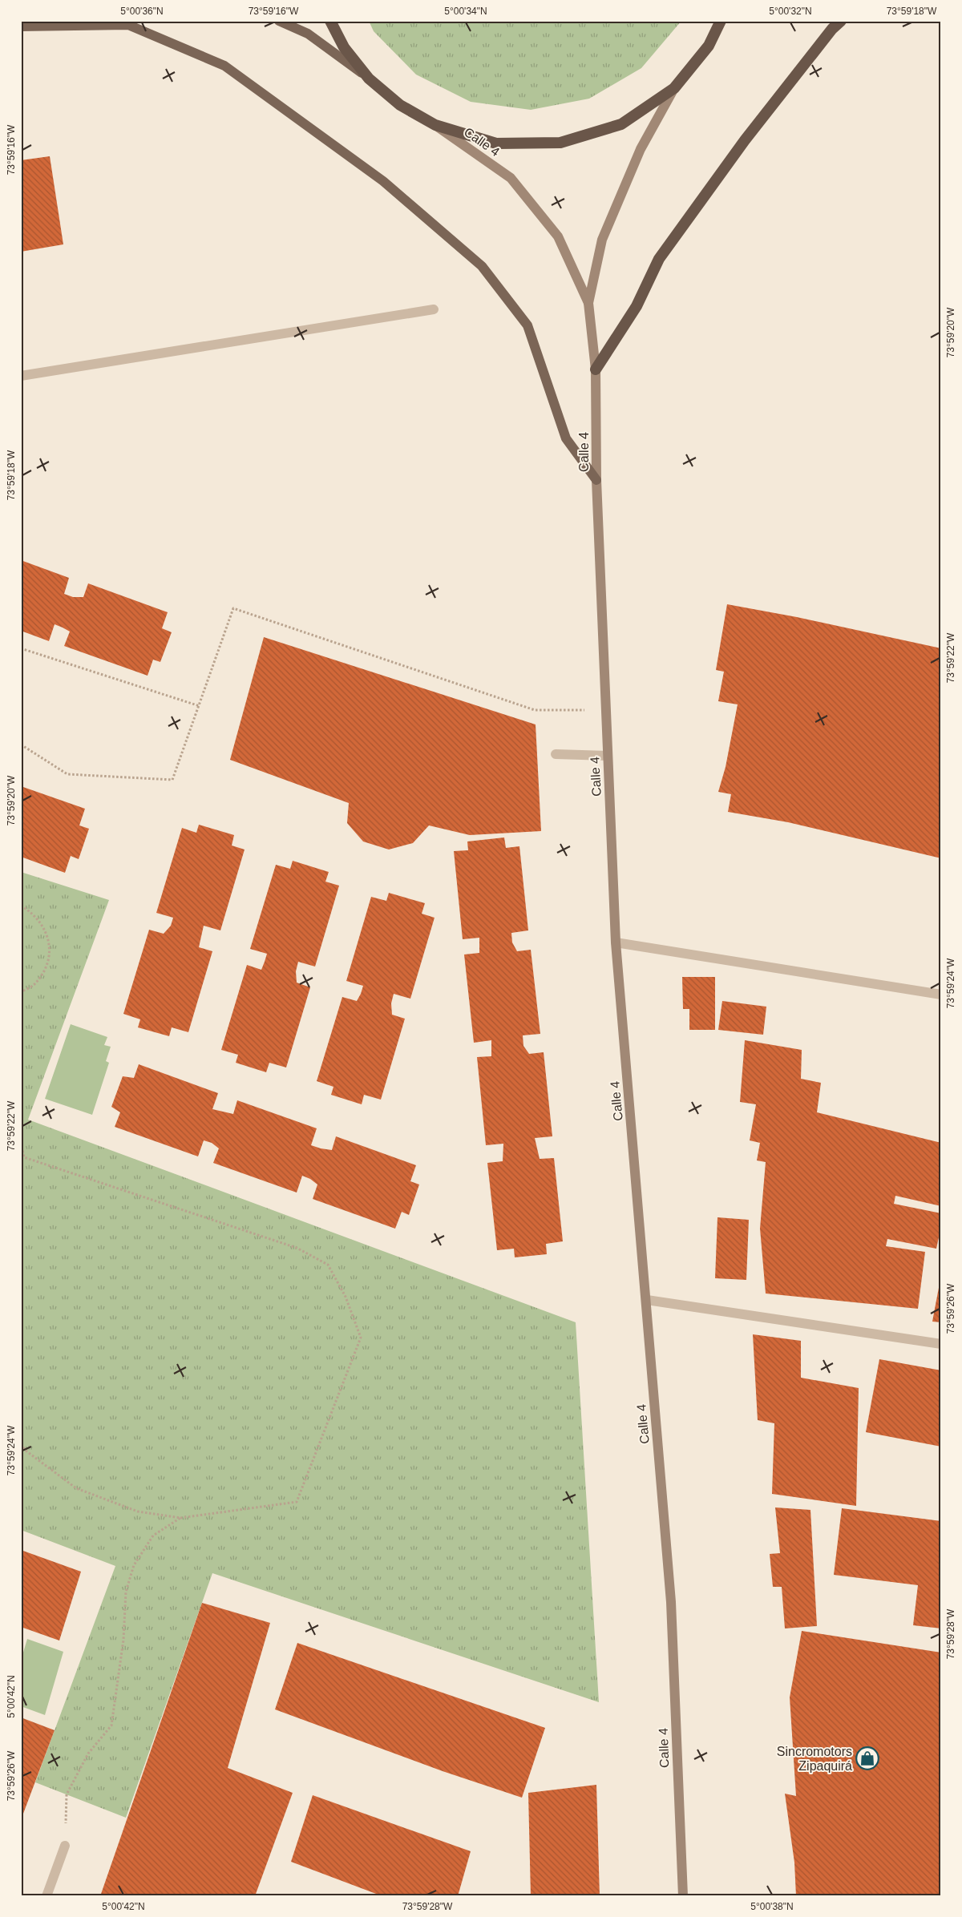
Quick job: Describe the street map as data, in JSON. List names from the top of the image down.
{
  "streets": {
    "main road": ["Calle 4"]
  },
  "places": {
    "shop": ["Sincromotors Zipaquirá"]
  },
  "coordinates": [
    "5°00'36\"N",
    "73°59'16\"W",
    "5°00'34\"N",
    "5°00'32\"N",
    "73°59'18\"W",
    "73°59'20\"W",
    "73°59'22\"W",
    "73°59'24\"W",
    "73°59'26\"W",
    "73°59'28\"W",
    "5°00'42\"N",
    "5°00'38\"N"
  ]
}
